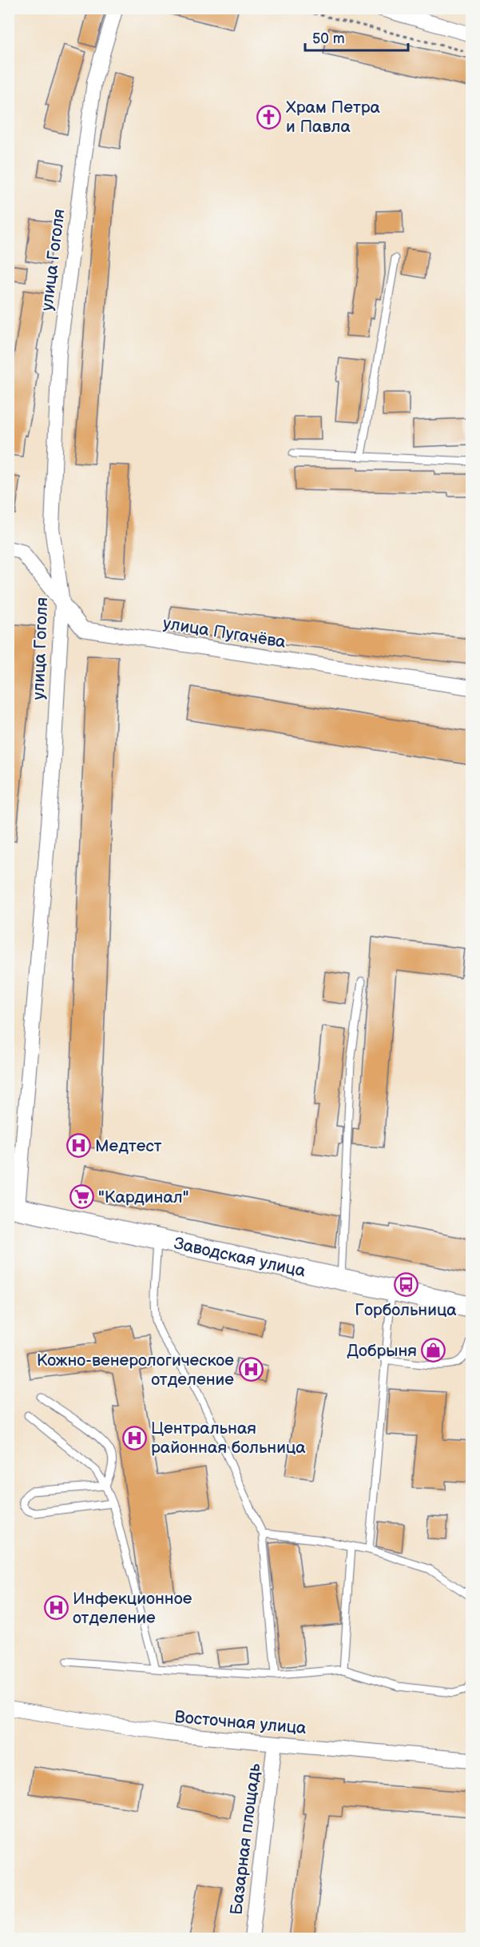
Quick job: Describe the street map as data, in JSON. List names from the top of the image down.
{
  "streets": {
    "street": [
      "улица Гоголя",
      "улица Пугачёва",
      "Заводская улица",
      "Восточная улица",
      "Базарная площадь"
    ]
  },
  "crossings": [
    ["улица Гоголя", "улица Пугачёва"],
    ["улица Гоголя", "Заводская улица"],
    ["Восточная улица", "Базарная площадь"]
  ],
  "places": {
    "church": ["Храм Петра и Павла"],
    "hospital": [
      "Медтест",
      "Кожно-венерологическое отделение",
      "Центральная районная больница",
      "Инфекционное отделение"
    ],
    "supermarket": ["\"Кардинал\""],
    "bus stop": ["Горбольница"],
    "shop": ["Добрыня"]
  },
  "scale_bar": "50 m"
}
